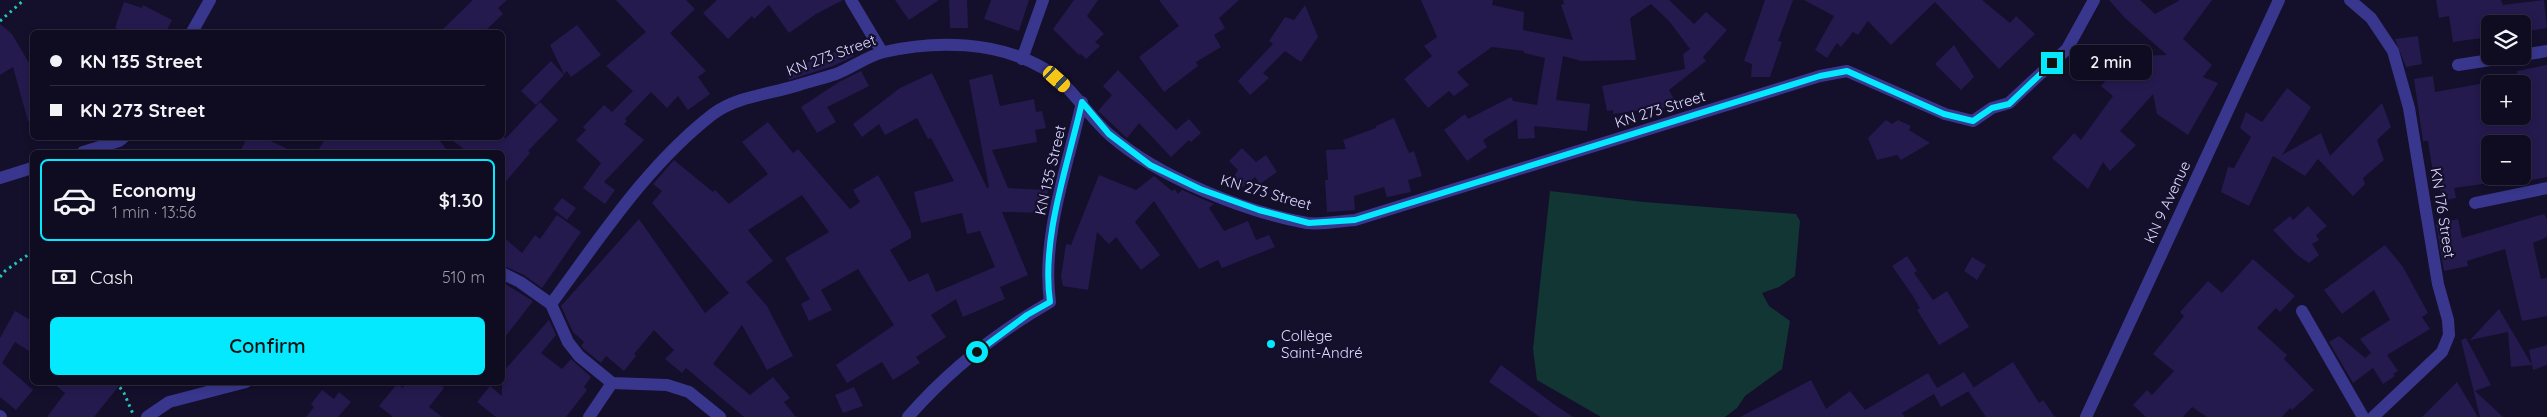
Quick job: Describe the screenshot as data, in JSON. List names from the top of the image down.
{
  "streets": {
    "street": [
      "KN 273 Street",
      "KN 135 Street",
      "KN 9 Avenue",
      "KN 176 Street"
    ]
  },
  "crossings": [
    ["KN 273 Street", "KN 135 Street"]
  ],
  "places": ["Collège Saint-André"],
  "page": {
    "map_buttons": ["+", "−"],
    "banner": ["KN 135 Street", "KN 273 Street"],
    "bubble": "2 min",
    "list": [
      {
        "name": "Economy",
        "note": "1 min · 13:56",
        "value": "$1.30"
      }
    ],
    "pay": ["Cash", "510 m"],
    "buttons": "Confirm"
  }
}
